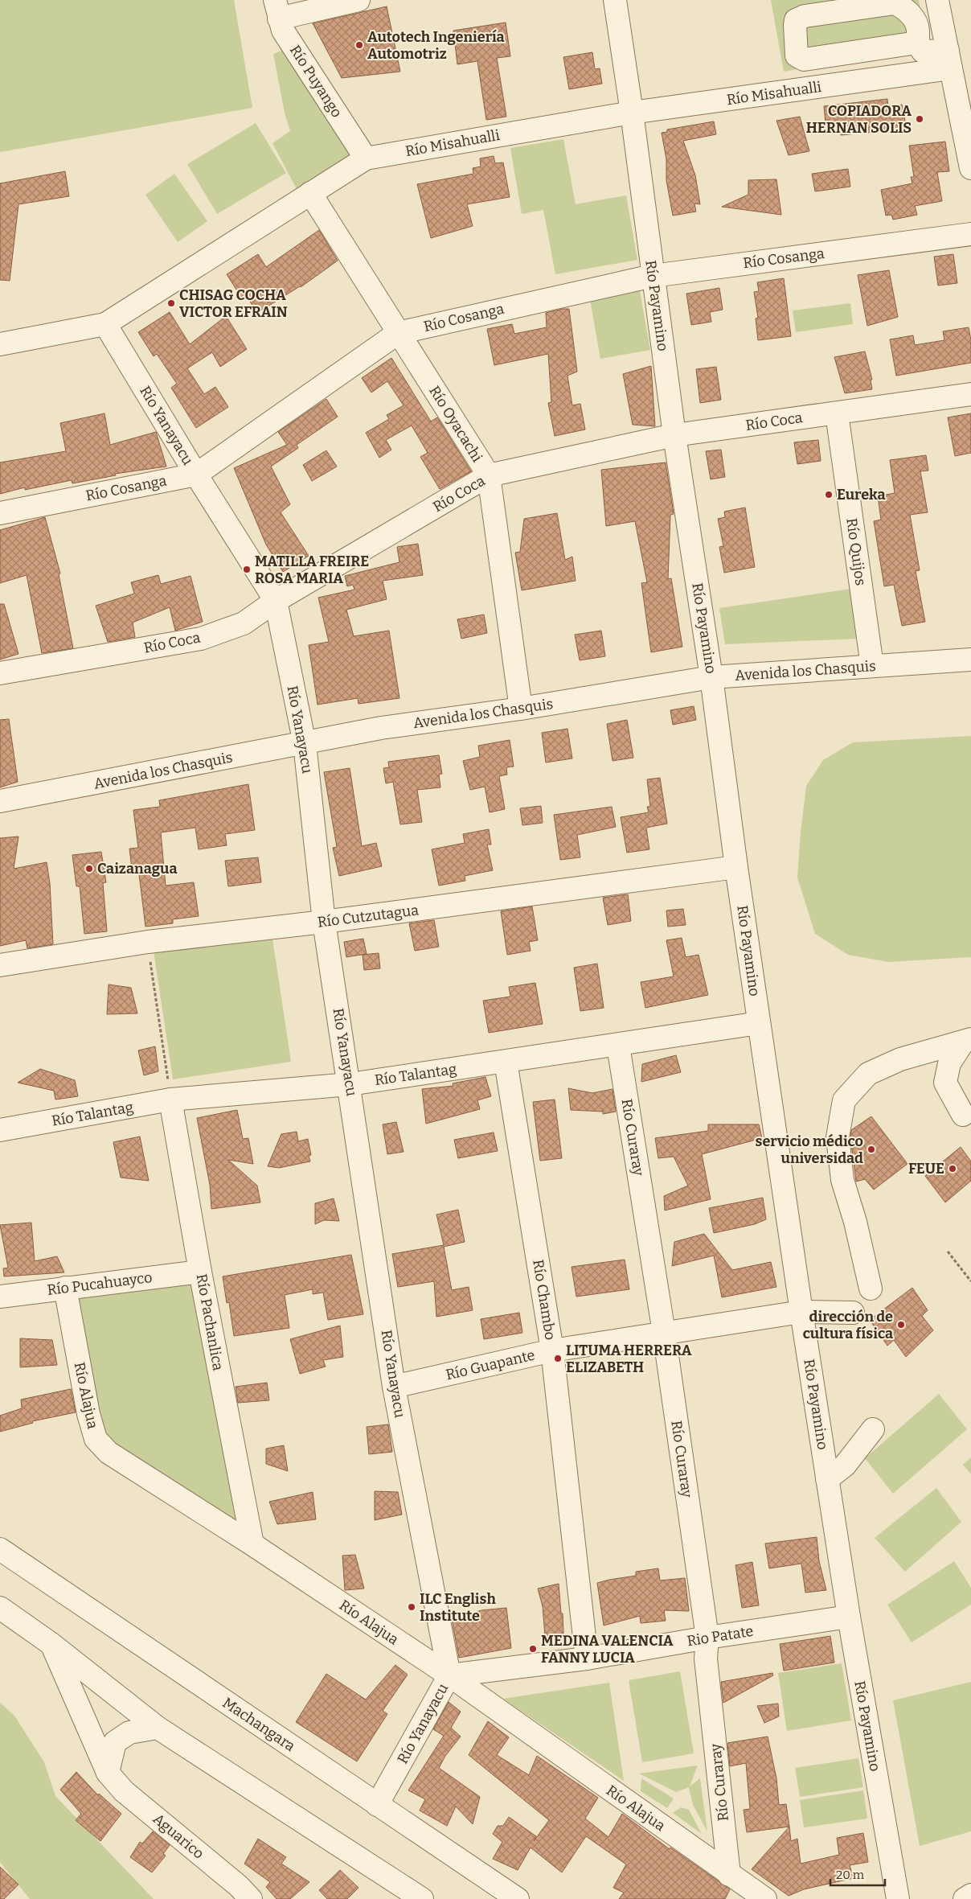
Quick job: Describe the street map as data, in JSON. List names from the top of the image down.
{
  "streets": {
    "street": [
      "Río Puyango",
      "Río Misahualli",
      "Río Cosanga",
      "Río Payamino",
      "Río Coca",
      "Río Oyacachi",
      "Río Yanayacu",
      "Río Quijos",
      "Avenida los Chasquis",
      "Río Cutzutagua",
      "Río Talantag",
      "Río Curaray",
      "Río Pucahuayco",
      "Río Chambo",
      "Río Pachanlica",
      "Río Guapante",
      "Río Alajua",
      "Rio Patate",
      "Machangara",
      "Aguarico"
    ]
  },
  "crossings": [
    ["Río Puyango", "Río Misahualli"],
    ["Río Misahualli", "Río Payamino"],
    ["Río Misahualli", "Río Oyacachi"],
    ["Río Misahualli", "Río Yanayacu"],
    ["Río Cosanga", "Río Payamino"],
    ["Río Cosanga", "Río Oyacachi"],
    ["Río Cosanga", "Río Yanayacu"],
    ["Río Payamino", "Río Coca"],
    ["Río Payamino", "Avenida los Chasquis"],
    ["Río Payamino", "Río Cutzutagua"],
    ["Río Payamino", "Río Talantag"],
    ["Río Payamino", "Río Guapante"],
    ["Río Payamino", "Rio Patate"],
    ["Río Coca", "Río Oyacachi"],
    ["Río Coca", "Río Yanayacu"],
    ["Río Coca", "Río Quijos"],
    ["Río Oyacachi", "Avenida los Chasquis"],
    ["Río Yanayacu", "Avenida los Chasquis"],
    ["Río Yanayacu", "Río Cutzutagua"],
    ["Río Yanayacu", "Río Talantag"],
    ["Río Yanayacu", "Río Guapante"],
    ["Río Yanayacu", "Río Alajua"],
    ["Río Yanayacu", "Rio Patate"],
    ["Río Yanayacu", "Machangara"],
    ["Río Quijos", "Avenida los Chasquis"],
    ["Río Talantag", "Río Curaray"],
    ["Río Talantag", "Río Chambo"],
    ["Río Talantag", "Río Pachanlica"],
    ["Río Curaray", "Río Guapante"],
    ["Río Curaray", "Río Alajua"],
    ["Río Curaray", "Rio Patate"],
    ["Río Pucahuayco", "Río Pachanlica"],
    ["Río Pucahuayco", "Río Alajua"],
    ["Río Chambo", "Río Guapante"],
    ["Río Chambo", "Rio Patate"],
    ["Río Pachanlica", "Río Alajua"],
    ["Río Alajua", "Rio Patate"]
  ],
  "places": [
    "Autotech Ingeniería Automotriz",
    "COPIADORA HERNAN SOLIS",
    "CHISAG COCHA VICTOR EFRAIN",
    "Eureka",
    "MATILLA FREIRE ROSA MARIA",
    "Caizanagua",
    "servicio médico universidad",
    "FEUE",
    "dirección de cultura física",
    "LITUMA HERRERA ELIZABETH",
    "ILC English Institute",
    "MEDINA VALENCIA FANNY LUCIA"
  ],
  "scale_bar": "20 m"
}
